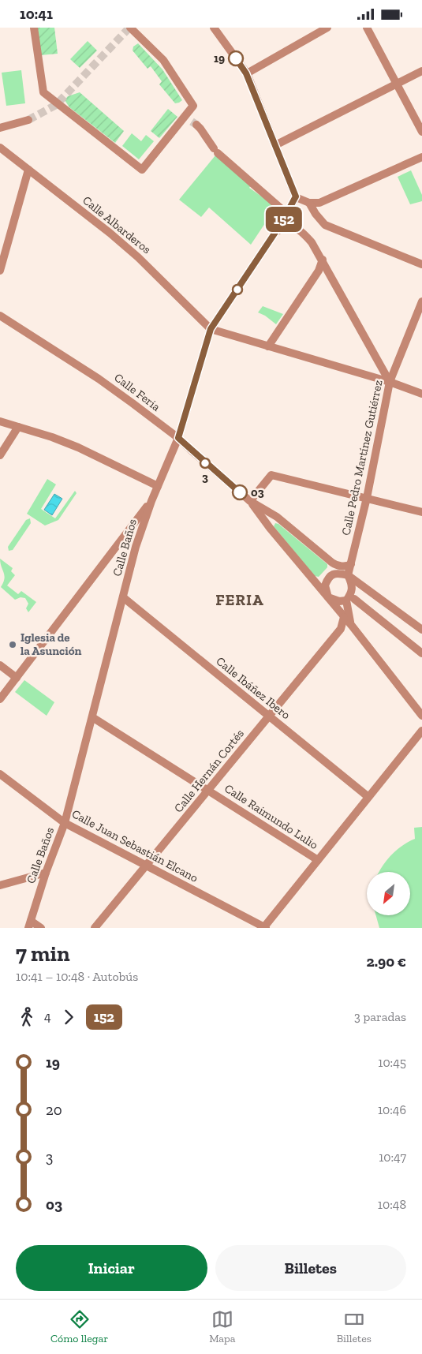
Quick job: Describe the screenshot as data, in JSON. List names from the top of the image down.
{
  "streets": {
    "street": [
      "Calle Albarderos",
      "Calle Feria",
      "Calle Pedro Martínez Gutiérrez",
      "Calle Baños",
      "Calle Ibáñez Ibero",
      "Calle Hernán Cortés",
      "Calle Raimundo Lulio",
      "Calle Juan Sebastián Elcano"
    ]
  },
  "crossings": [
    ["Calle Albarderos", "Calle Baños"],
    ["Calle Feria", "Calle Pedro Martínez Gutiérrez"],
    ["Calle Feria", "Calle Baños"],
    ["Calle Feria", "Calle Hernán Cortés"],
    ["Calle Baños", "Calle Ibáñez Ibero"],
    ["Calle Baños", "Calle Raimundo Lulio"],
    ["Calle Baños", "Calle Juan Sebastián Elcano"],
    ["Calle Ibáñez Ibero", "Calle Hernán Cortés"],
    ["Calle Hernán Cortés", "Calle Raimundo Lulio"],
    ["Calle Hernán Cortés", "Calle Juan Sebastián Elcano"]
  ],
  "districts": ["FERIA"],
  "places": [
    "19",
    "3",
    "03",
    "Iglesia de la Asunción"
  ],
  "lines": ["bus line 152"],
  "north": "bottom left",
  "page": {
    "status": "10:41",
    "on_map": "152",
    "heading": ["7 min", "10:41 – 10:48 · Autobús", "2.90 €"],
    "legs": ["4", "152", "3 paradas"],
    "list": [
      {
        "name": "19",
        "value": "10:45"
      },
      {
        "name": "20",
        "value": "10:46"
      },
      {
        "name": "3",
        "value": "10:47"
      },
      {
        "name": "03",
        "value": "10:48"
      }
    ],
    "buttons": ["Iniciar", "Billetes"],
    "tabs": ["Cómo llegar", "Mapa", "Billetes"]
  }
}
